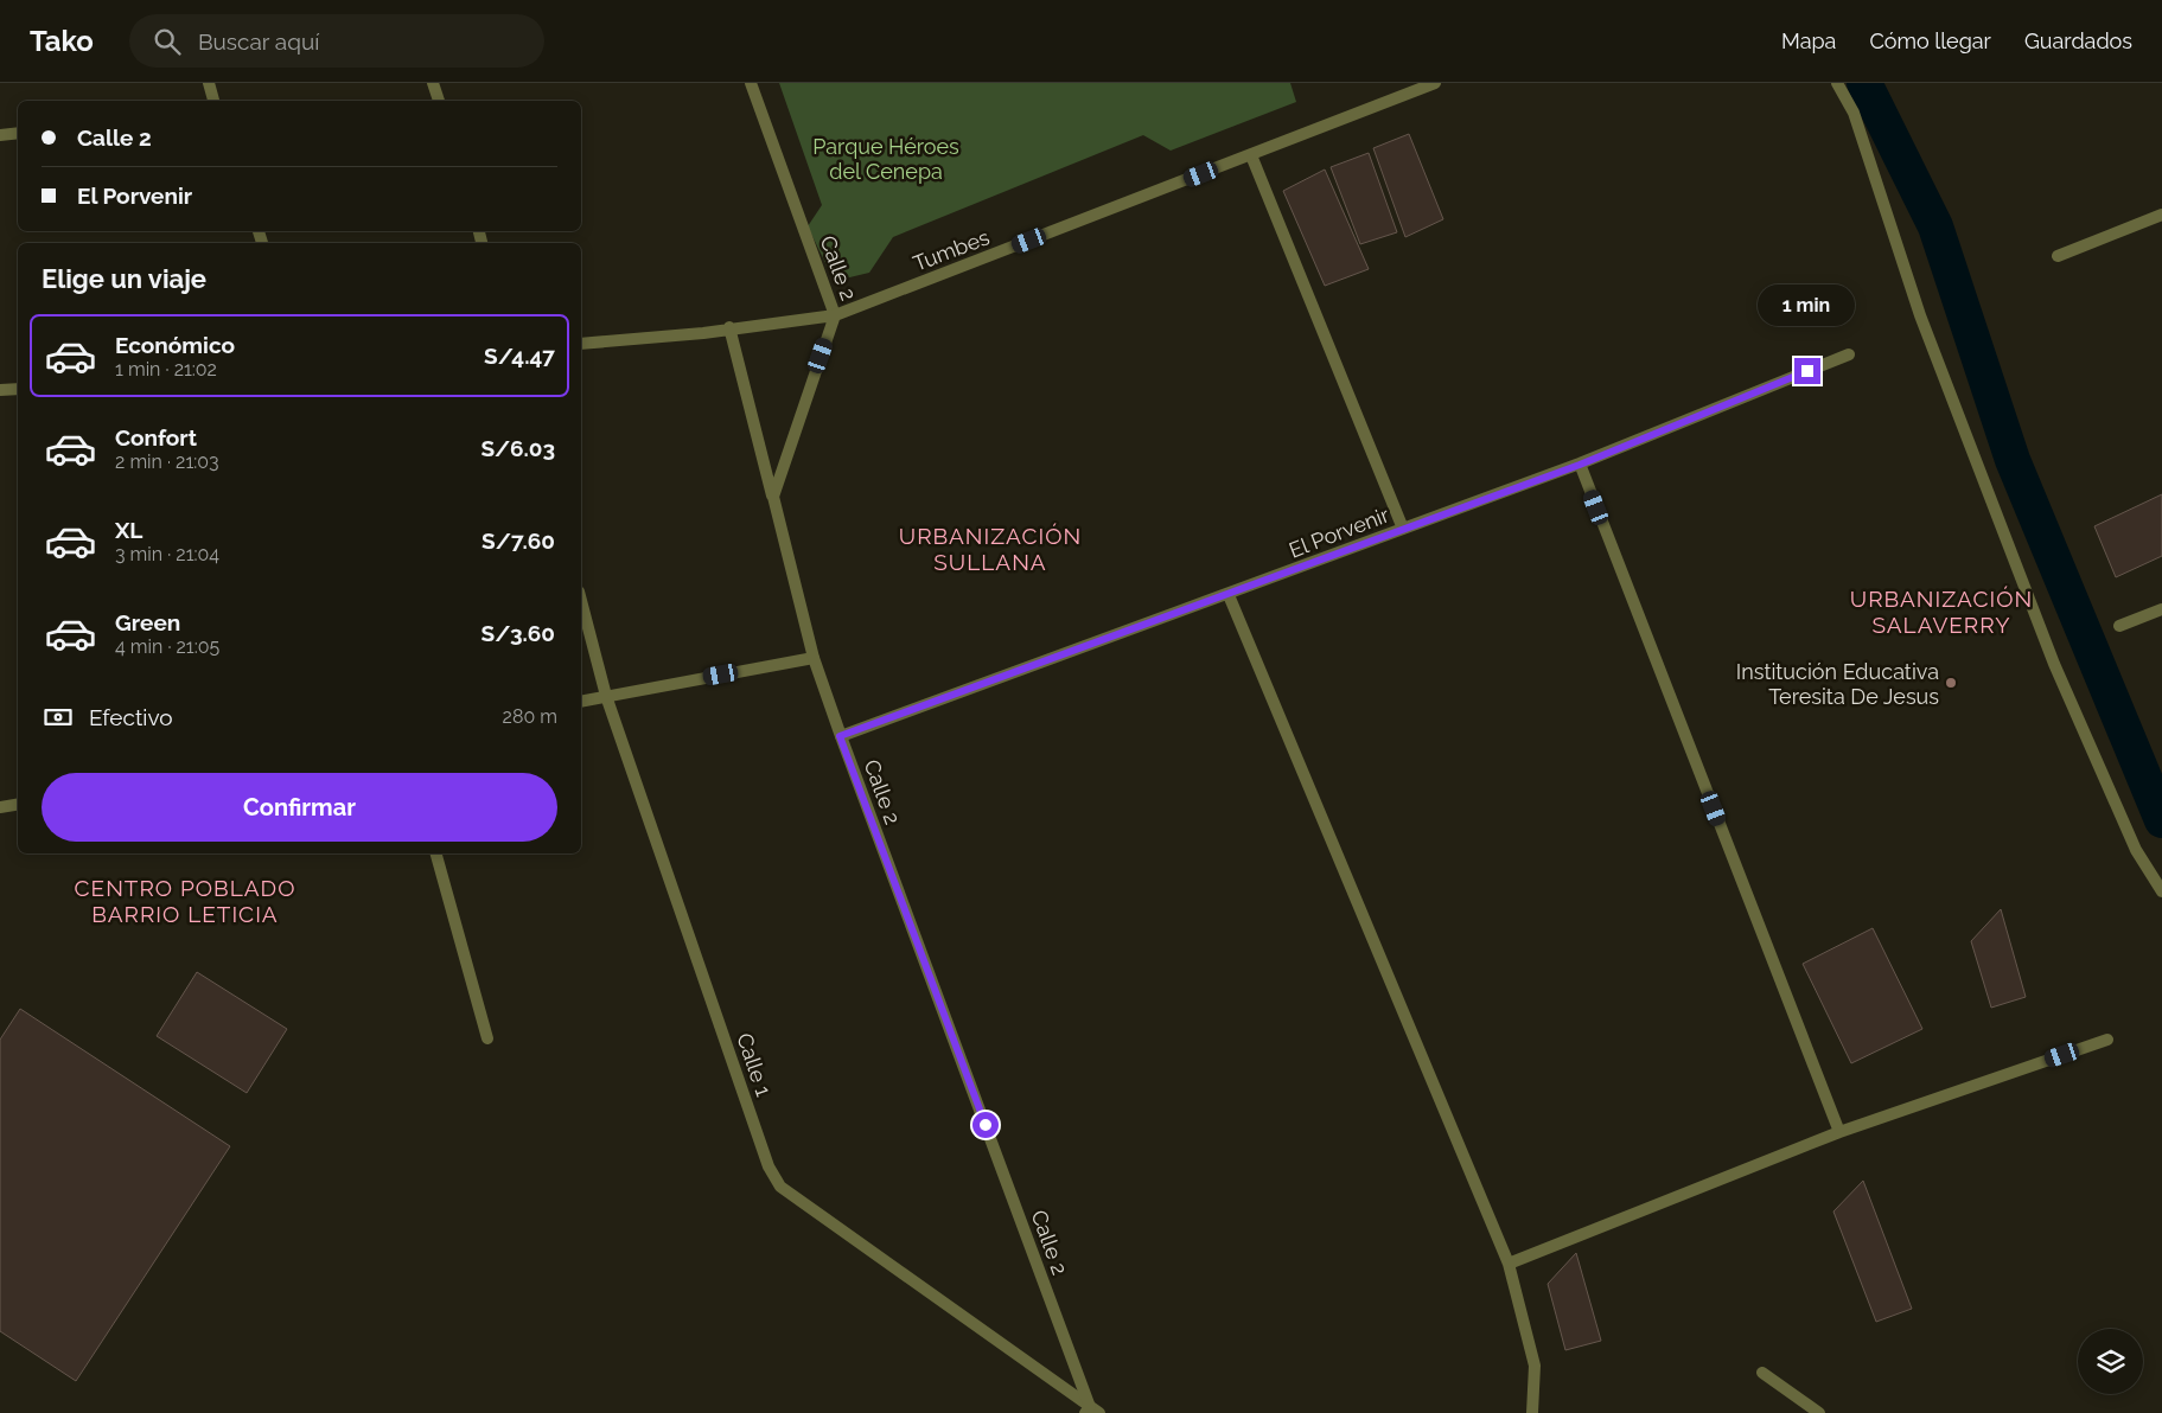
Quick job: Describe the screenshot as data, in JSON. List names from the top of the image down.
{
  "streets": {
    "street": [
      "Tumbes",
      "Calle 2",
      "El Porvenir",
      "Calle 1"
    ]
  },
  "crossings": [
    ["Tumbes", "Calle 2"],
    ["Calle 2", "El Porvenir"],
    ["Calle 2", "Calle 1"]
  ],
  "districts": ["URBANIZACIÓN SULLANA", "URBANIZACIÓN SALAVERRY", "CENTRO POBLADO BARRIO LETICIA"],
  "parks": ["Parque Héroes del Cenepa"],
  "places": ["Institución Educativa Teresita De Jesus"],
  "page": {
    "header": "Tako",
    "search": "Buscar aquí",
    "nav": ["Mapa", "Cómo llegar", "Guardados"],
    "banner": ["Calle 2", "El Porvenir"],
    "heading": "Elige un viaje",
    "bubble": "1 min",
    "list": [
      {
        "name": "Económico",
        "note": "1 min · 21:02",
        "value": "S/4.47"
      },
      {
        "name": "Confort",
        "note": "2 min · 21:03",
        "value": "S/6.03"
      },
      {
        "name": "XL",
        "note": "3 min · 21:04",
        "value": "S/7.60"
      },
      {
        "name": "Green",
        "note": "4 min · 21:05",
        "value": "S/3.60"
      }
    ],
    "pay": ["Efectivo", "280 m"],
    "buttons": "Confirmar"
  }
}
